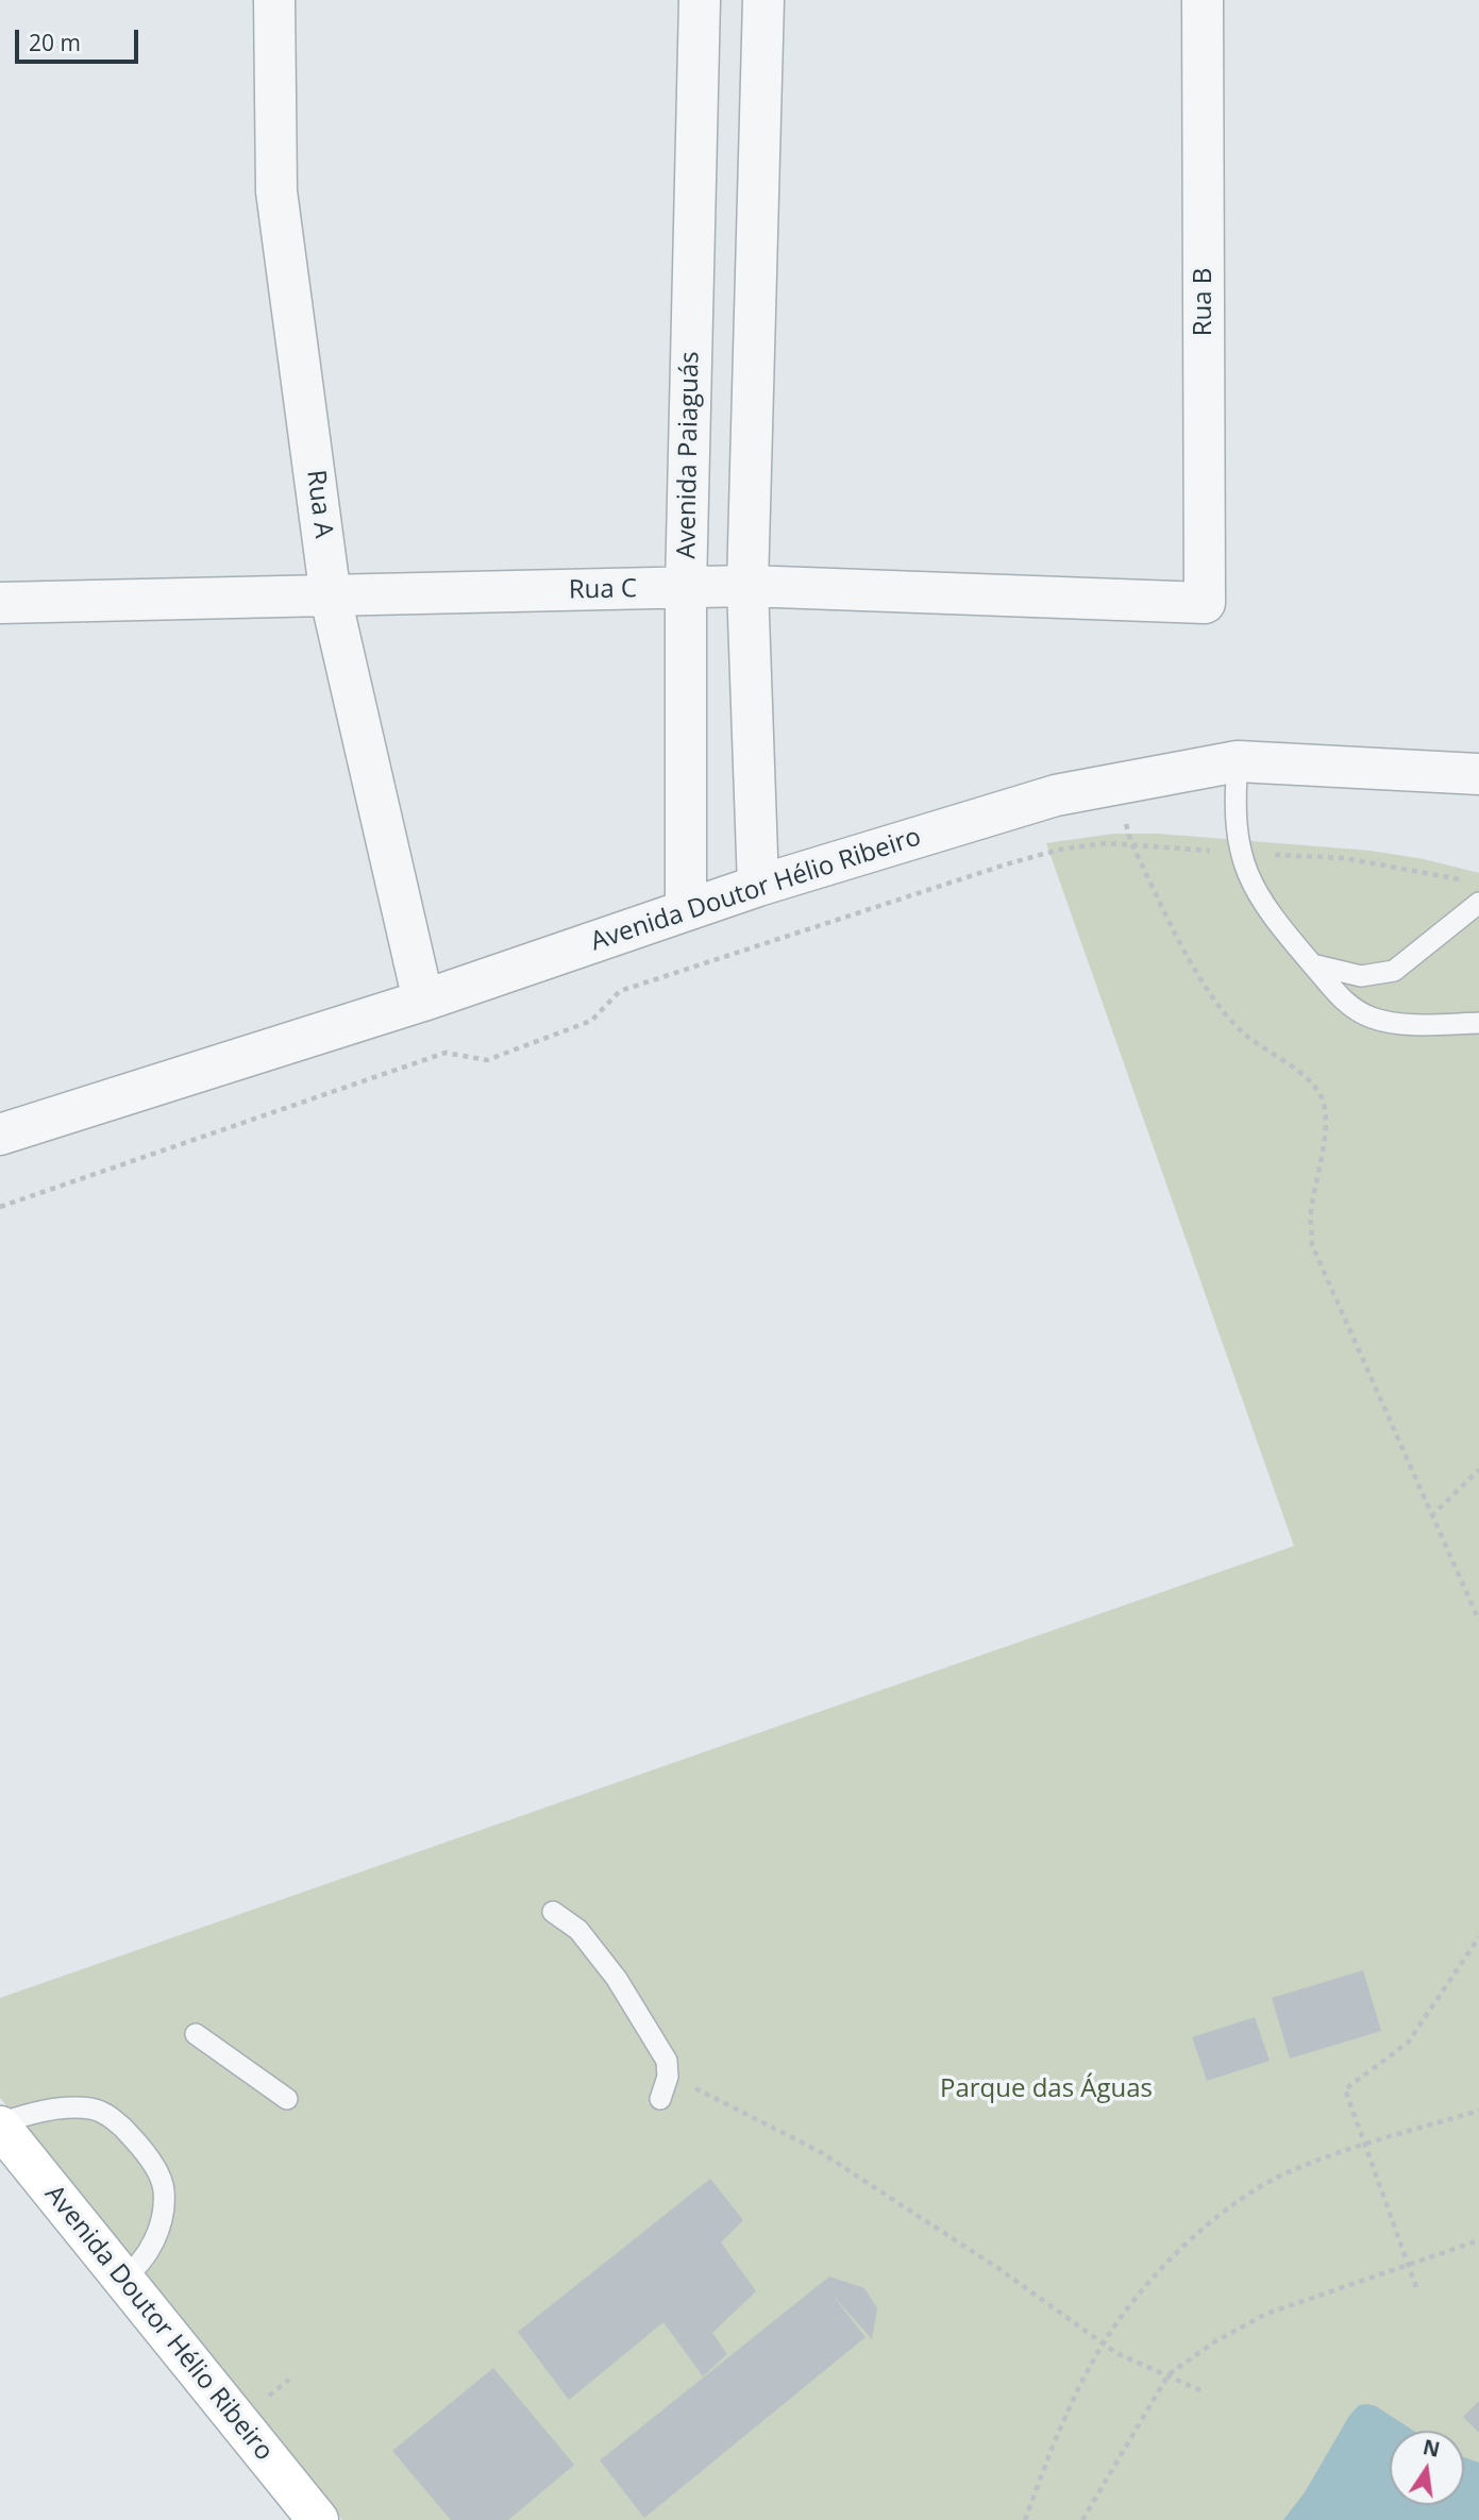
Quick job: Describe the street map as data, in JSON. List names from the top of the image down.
{
  "streets": {
    "main road": ["Avenida Doutor Hélio Ribeiro"],
    "street": [
      "Rua B",
      "Avenida Paiaguás",
      "Rua A",
      "Rua C"
    ]
  },
  "crossings": [
    ["Rua B", "Rua C"],
    ["Avenida Paiaguás", "Rua C"],
    ["Avenida Paiaguás", "Avenida Doutor Hélio Ribeiro"],
    ["Rua A", "Rua C"],
    ["Rua A", "Avenida Doutor Hélio Ribeiro"]
  ],
  "parks": ["Parque das Águas"],
  "scale_bar": "20 m",
  "north": "top"
}
